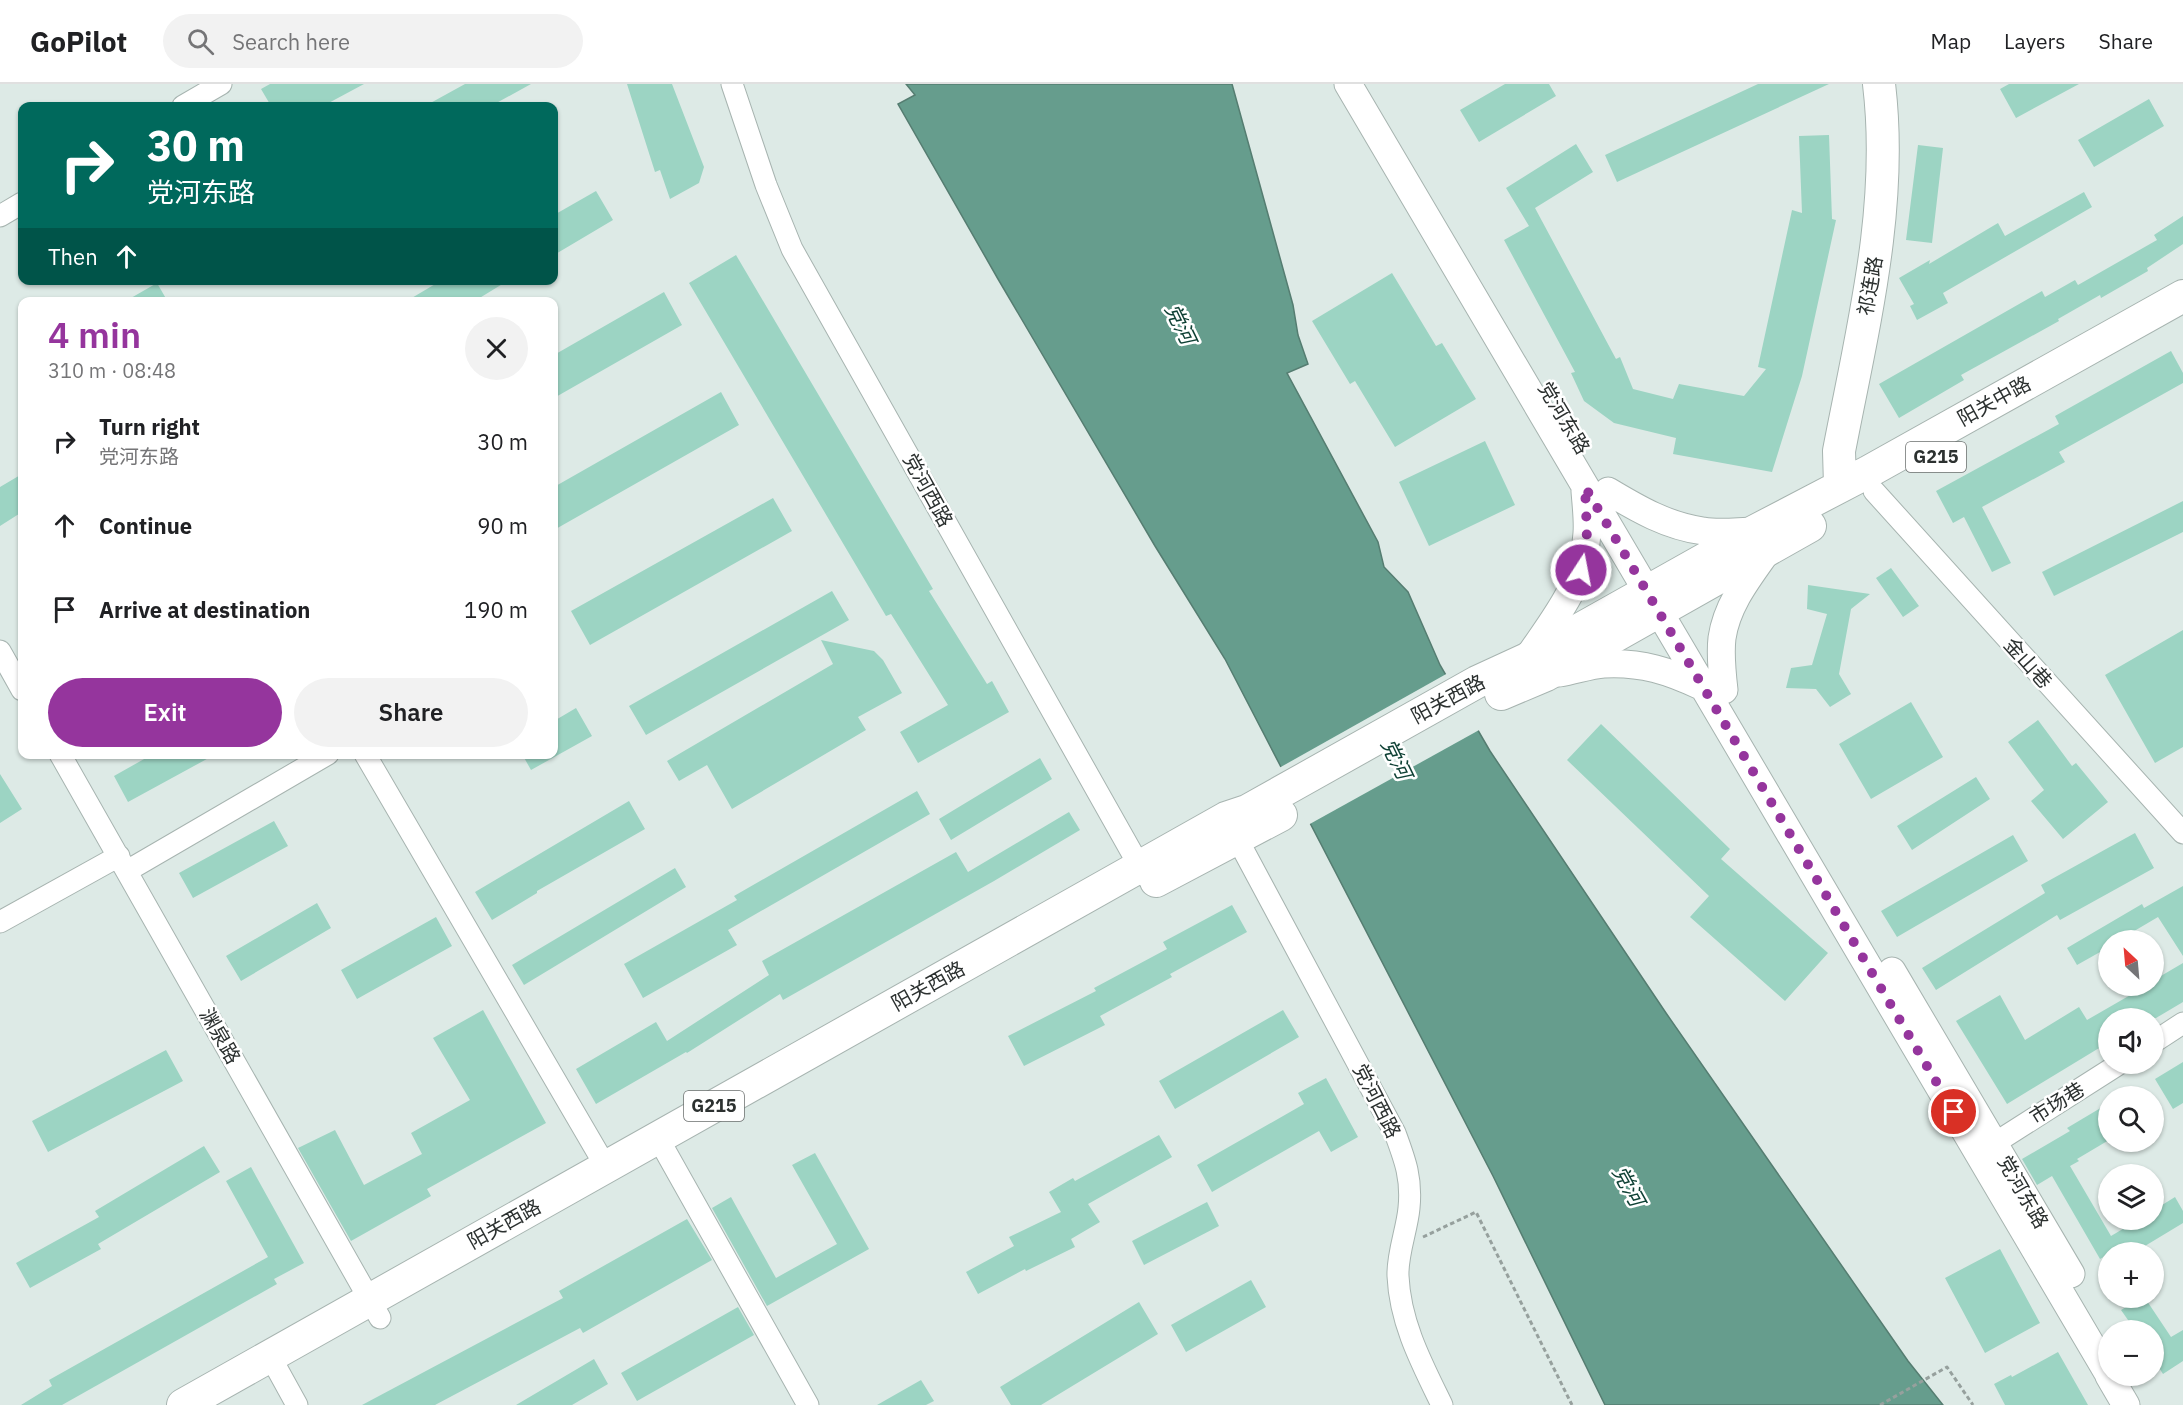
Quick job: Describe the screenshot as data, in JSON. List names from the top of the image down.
{
  "streets": {
    "highway": [
      "祁连路",
      "阳关中路",
      "G215",
      "阳关西路"
    ],
    "main road": ["党河东路"],
    "street": [
      "党河西路",
      "金山巷",
      "渊泉路",
      "市场巷"
    ]
  },
  "crossings": [
    ["祁连路", "阳关中路"],
    ["阳关中路", "党河东路"],
    ["阳关中路", "金山巷"],
    ["阳关中路", "阳关西路"],
    ["党河东路", "阳关西路"],
    ["党河东路", "市场巷"],
    ["党河西路", "阳关西路"],
    ["阳关西路", "渊泉路"]
  ],
  "water": ["党河"],
  "north": "top left",
  "page": {
    "header": "GoPilot",
    "search": "Search here",
    "nav": ["Map", "Layers", "Share"],
    "turn": ["30 m", "党河东路"],
    "then": "Then",
    "heading": ["4 min", "310 m · 08:48"],
    "list": [
      {
        "name": "Turn right",
        "note": "党河东路",
        "value": "30 m"
      },
      {
        "name": "Continue",
        "value": "90 m"
      },
      {
        "name": "Arrive at destination",
        "value": "190 m"
      }
    ],
    "buttons": ["Exit", "Share"],
    "map_buttons": ["+", "−"]
  }
}
